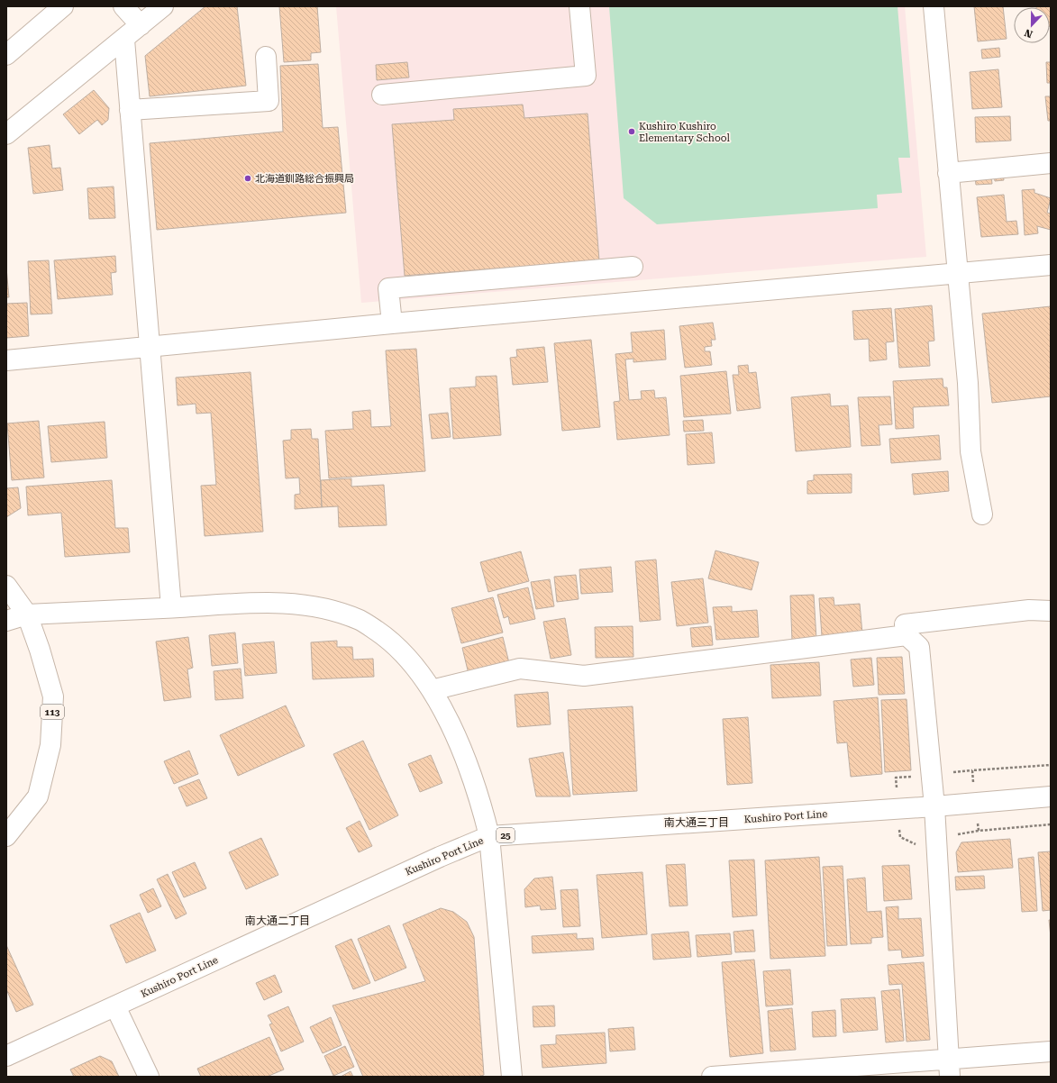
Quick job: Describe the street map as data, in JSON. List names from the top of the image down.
{
  "streets": {
    "street": ["113", "Kushiro Port Line", "25"]
  },
  "districts": ["南大通三丁目", "南大通二丁目"],
  "places": ["Kushiro Kushiro Elementary School", "北海道釧路総合振興局"],
  "north": "bottom"
}
